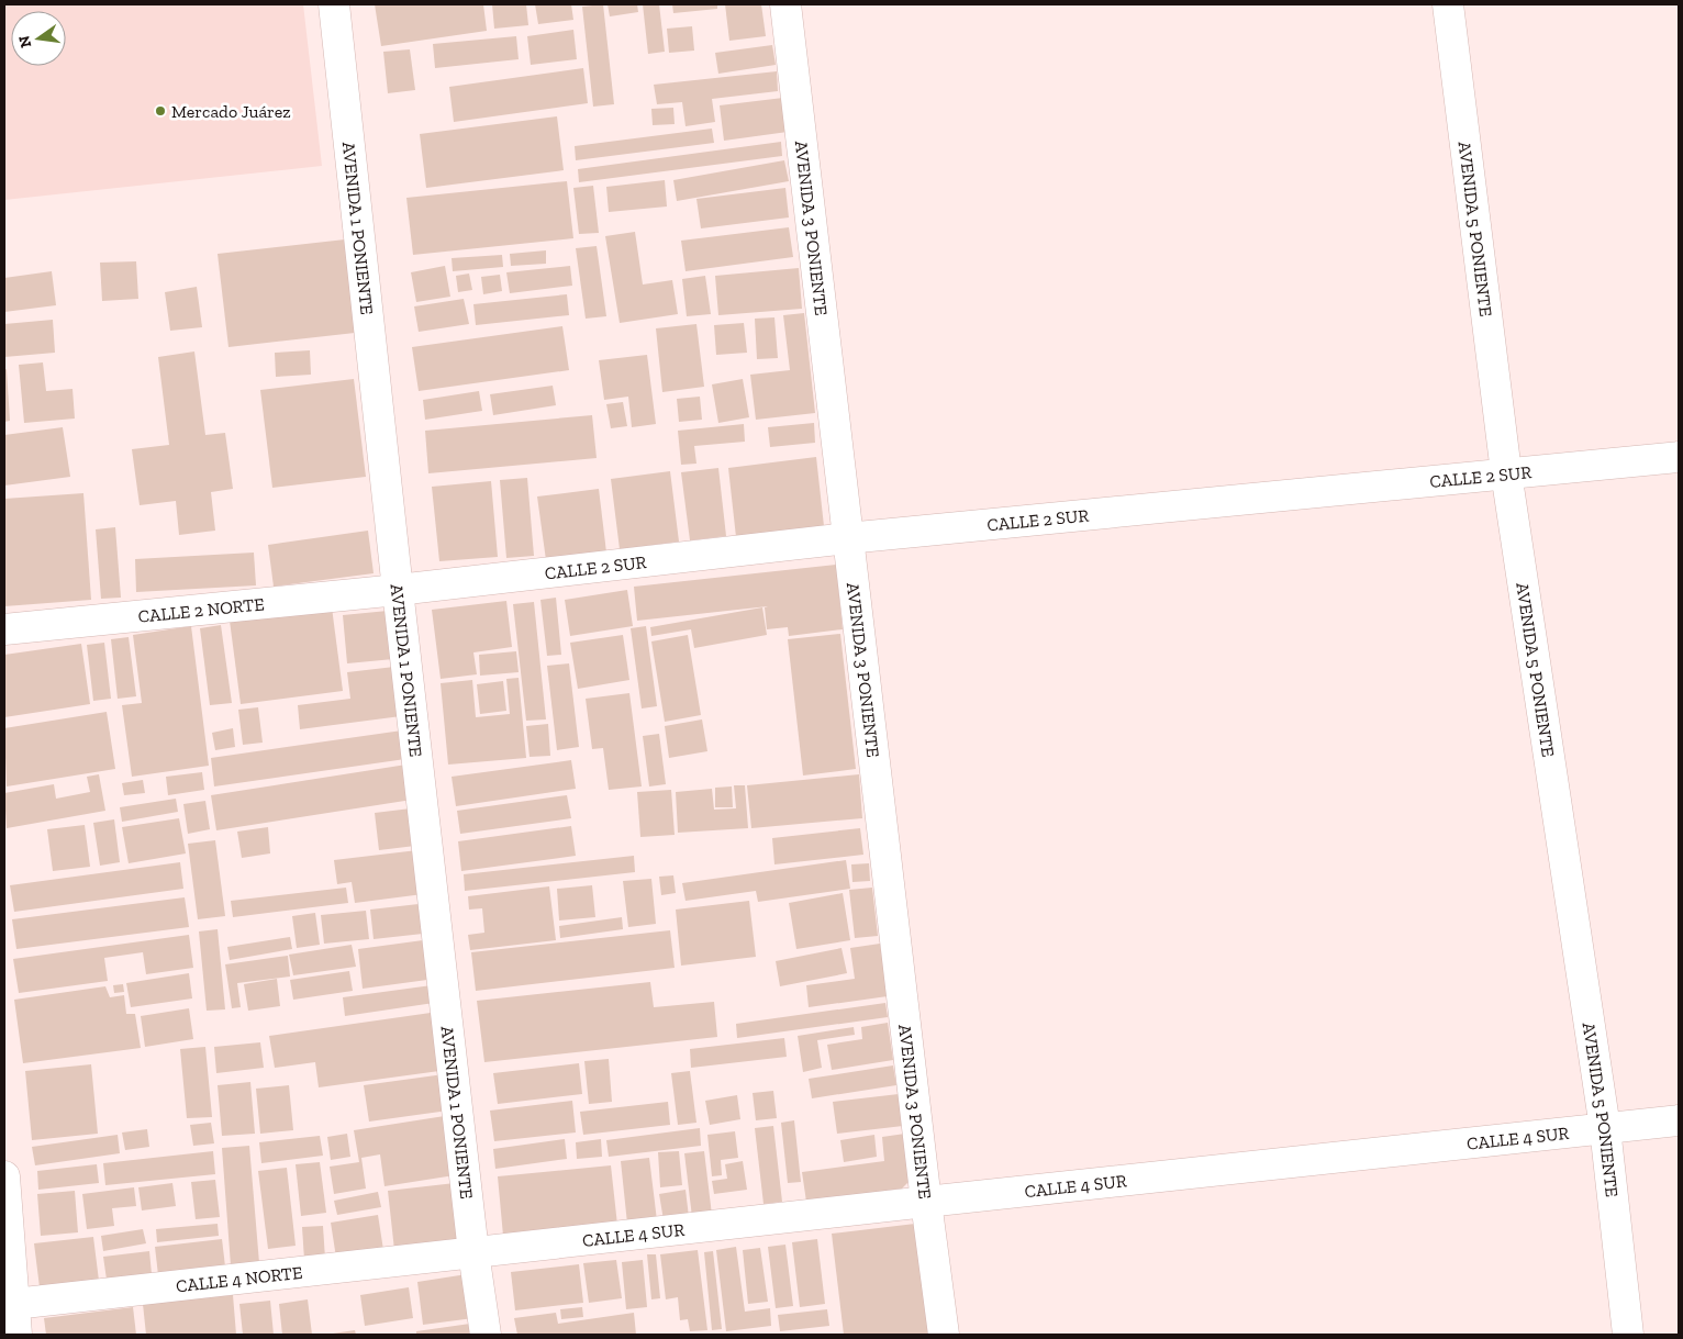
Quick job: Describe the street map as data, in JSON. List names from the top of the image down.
{
  "streets": {
    "street": [
      "AVENIDA 1 PONIENTE",
      "AVENIDA 3 PONIENTE",
      "AVENIDA 5 PONIENTE",
      "CALLE 2 SUR",
      "CALLE 2 NORTE",
      "CALLE 4 SUR",
      "CALLE 4 NORTE"
    ]
  },
  "crossings": [
    ["AVENIDA 1 PONIENTE", "CALLE 2 SUR"],
    ["AVENIDA 1 PONIENTE", "CALLE 2 NORTE"],
    ["AVENIDA 1 PONIENTE", "CALLE 4 SUR"],
    ["AVENIDA 1 PONIENTE", "CALLE 4 NORTE"],
    ["AVENIDA 3 PONIENTE", "CALLE 2 SUR"],
    ["AVENIDA 3 PONIENTE", "CALLE 4 SUR"],
    ["AVENIDA 5 PONIENTE", "CALLE 2 SUR"],
    ["AVENIDA 5 PONIENTE", "CALLE 4 SUR"],
    ["CALLE 2 SUR", "CALLE 2 NORTE"],
    ["CALLE 4 SUR", "CALLE 4 NORTE"]
  ],
  "places": ["Mercado Juárez"],
  "north": "left"
}
